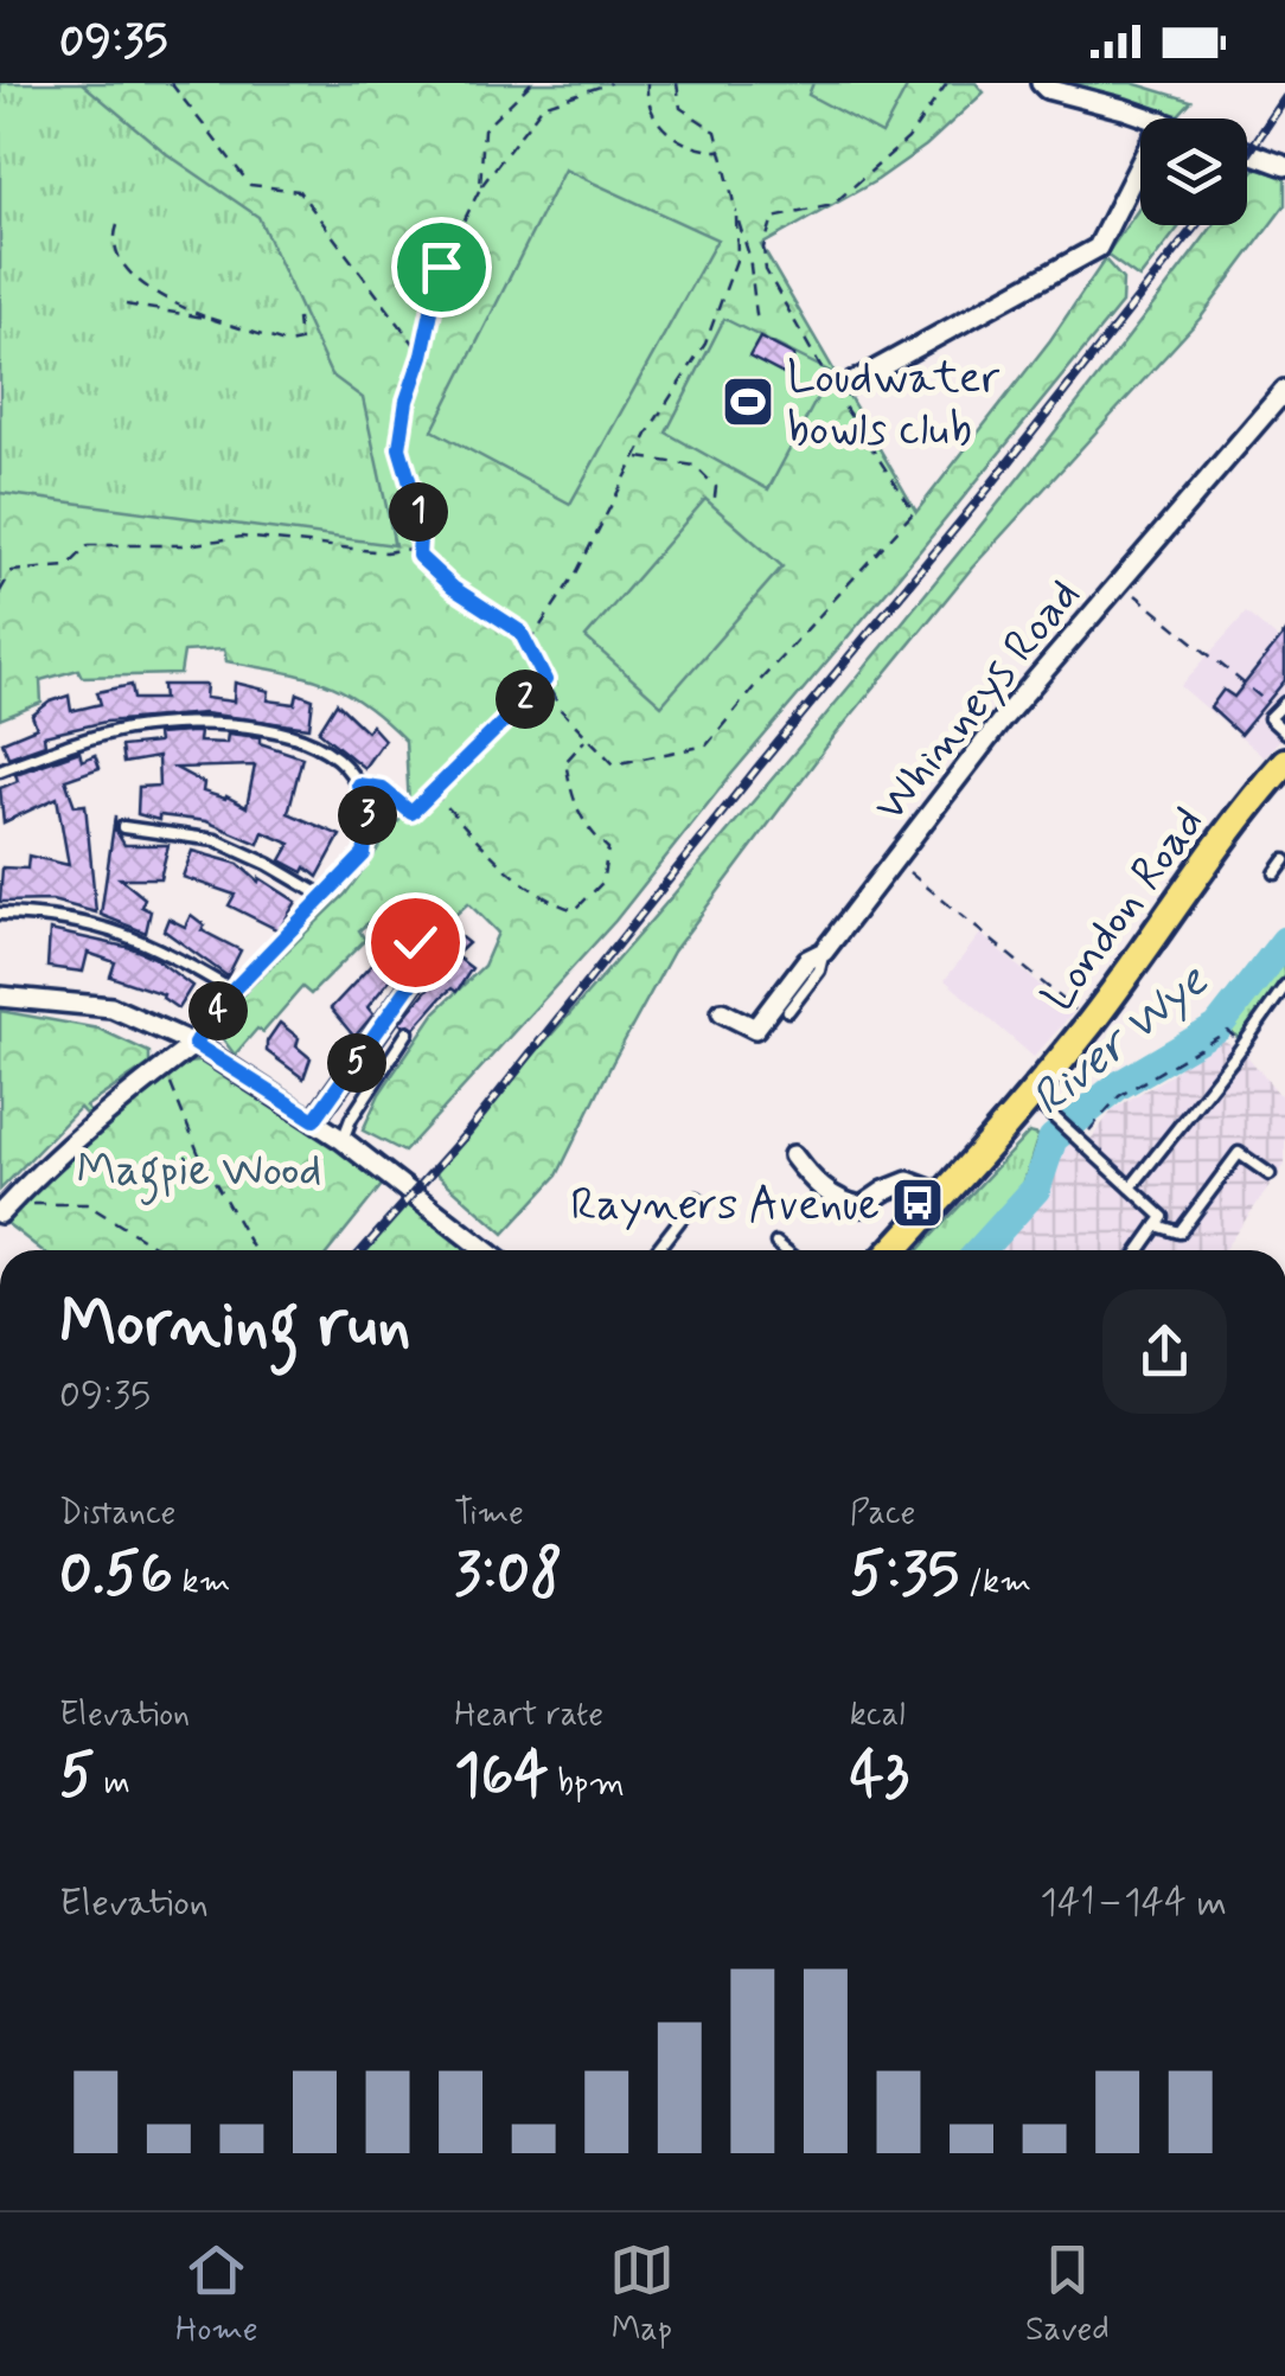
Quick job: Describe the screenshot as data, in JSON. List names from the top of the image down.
{
  "streets": {
    "main road": ["London Road"],
    "street": ["Whinneys Road"]
  },
  "water": ["River Wye"],
  "parks": ["Magpie Wood"],
  "places": {
    "sports": ["Loudwater bowls club"],
    "bus stop": ["Rayners Avenue"]
  },
  "page": {
    "status": "09:35",
    "pins": [
      "1",
      "2",
      "3",
      "4",
      "5"
    ],
    "heading": ["Morning run", "09:35"],
    "stats": [
      ["Distance", "0.56 km"],
      ["Time", "3:08"],
      ["Pace", "5:35 /km"],
      ["Elevation", "5 m"],
      ["Heart rate", "164 bpm"],
      ["kcal", "43"]
    ],
    "chart": ["Elevation", "141–144 m"],
    "tabs": ["Home", "Map", "Saved"]
  }
}
